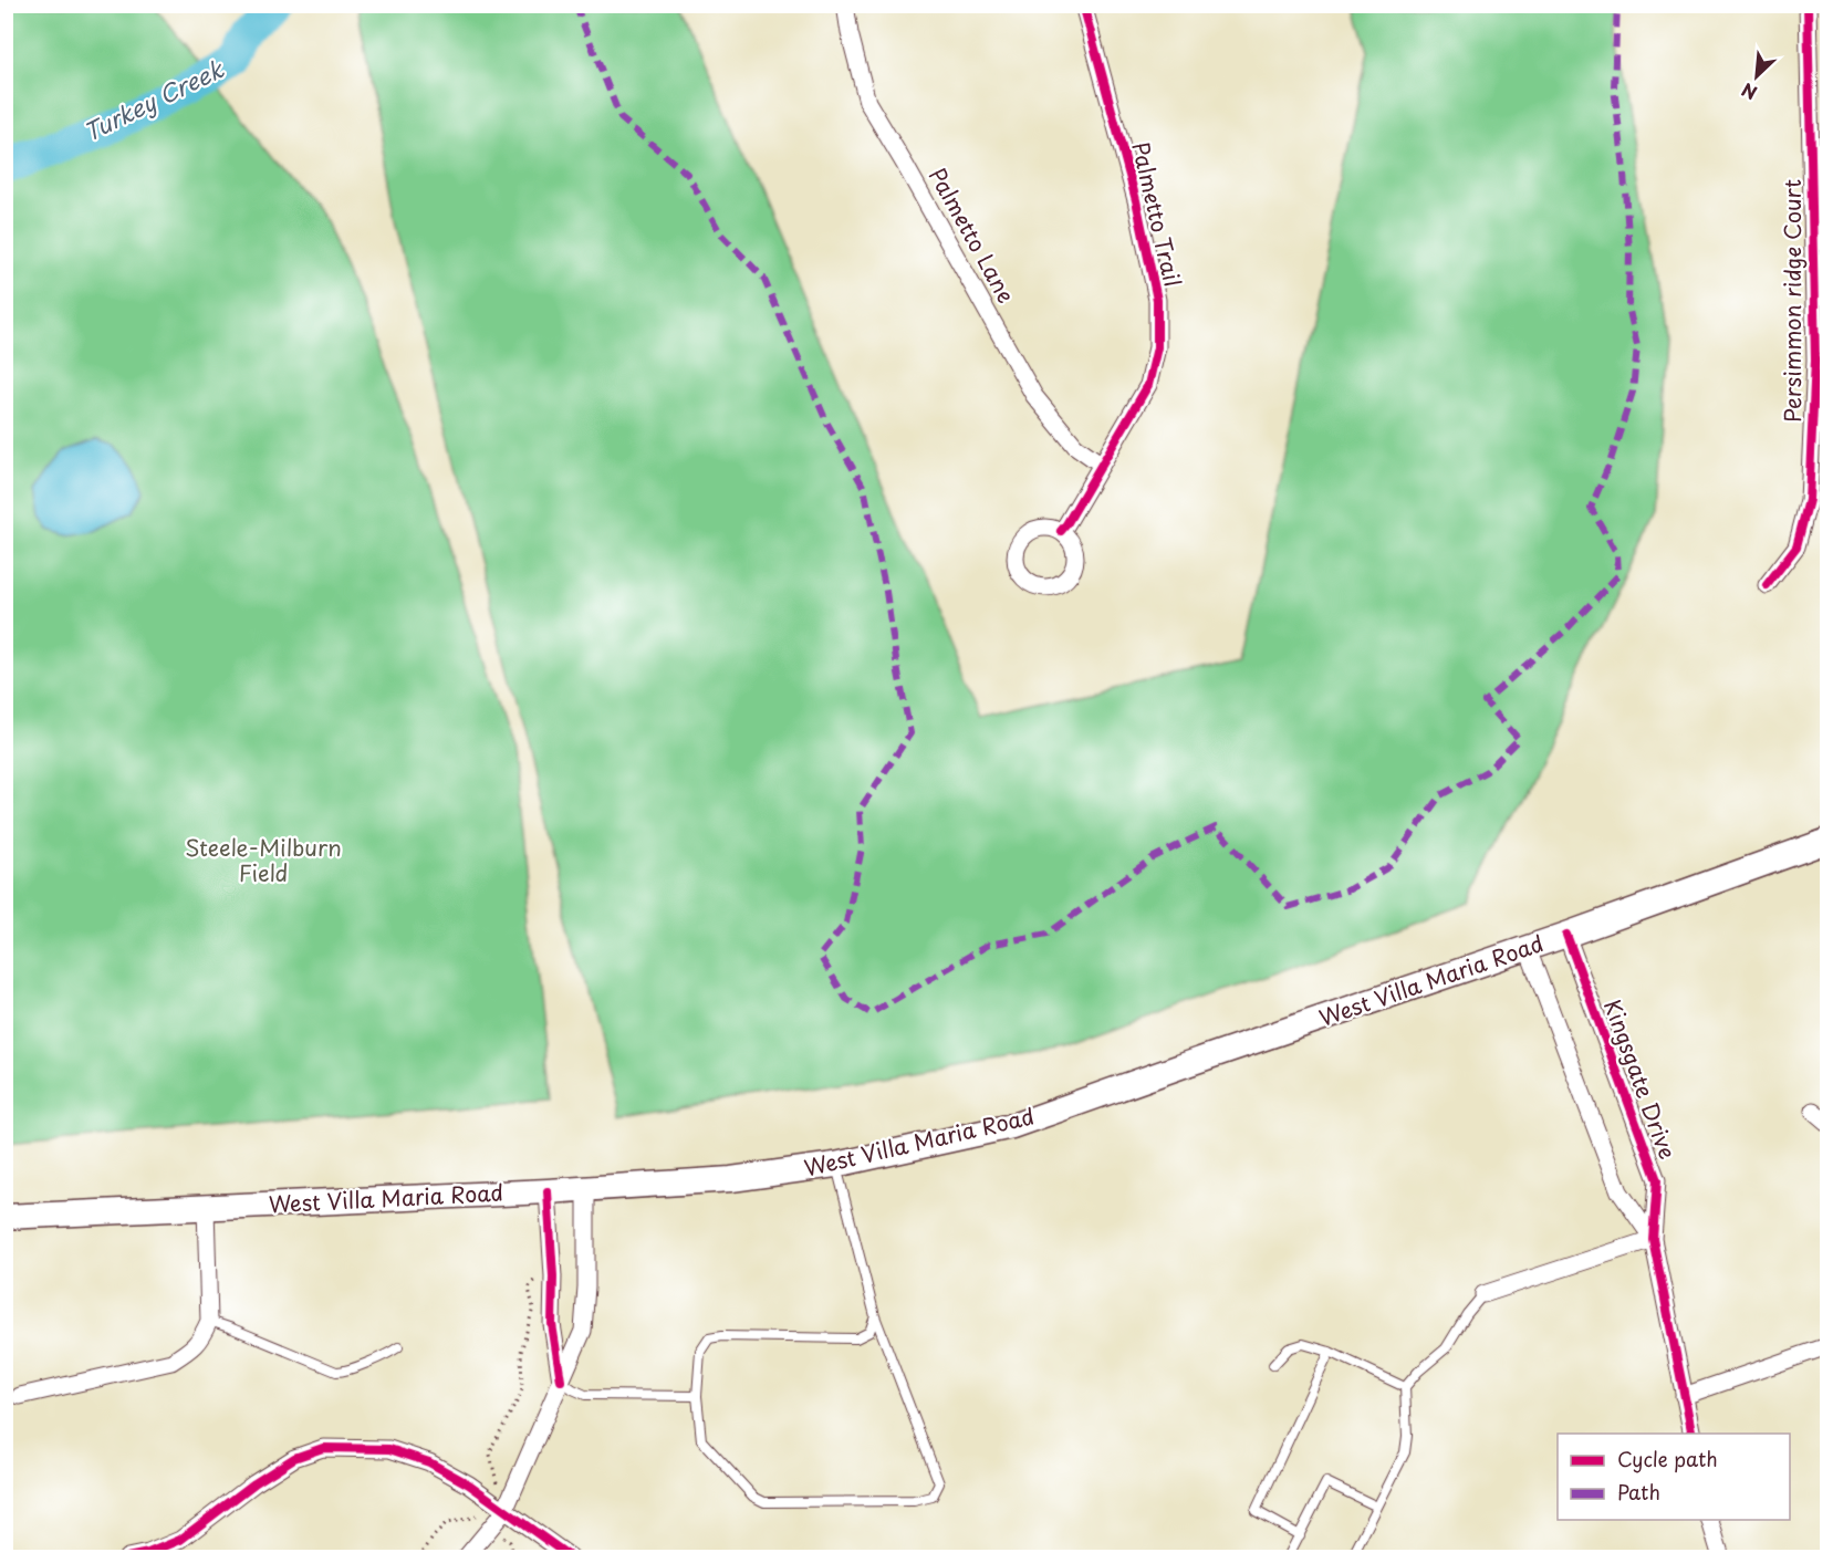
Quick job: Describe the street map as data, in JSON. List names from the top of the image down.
{
  "streets": {
    "main road": ["West Villa Maria Road"],
    "street": [
      "Palmetto Trail",
      "Palmetto Lane",
      "Persimmon ridge Court",
      "Kingsgate Drive"
    ]
  },
  "crossings": [
    ["Palmetto Trail", "Palmetto Lane"],
    ["West Villa Maria Road", "Kingsgate Drive"]
  ],
  "water": ["Turkey Creek"],
  "parks": ["Steele-Milburn Field"],
  "legend": ["Cycle path", "Path"],
  "north": "bottom left"
}
